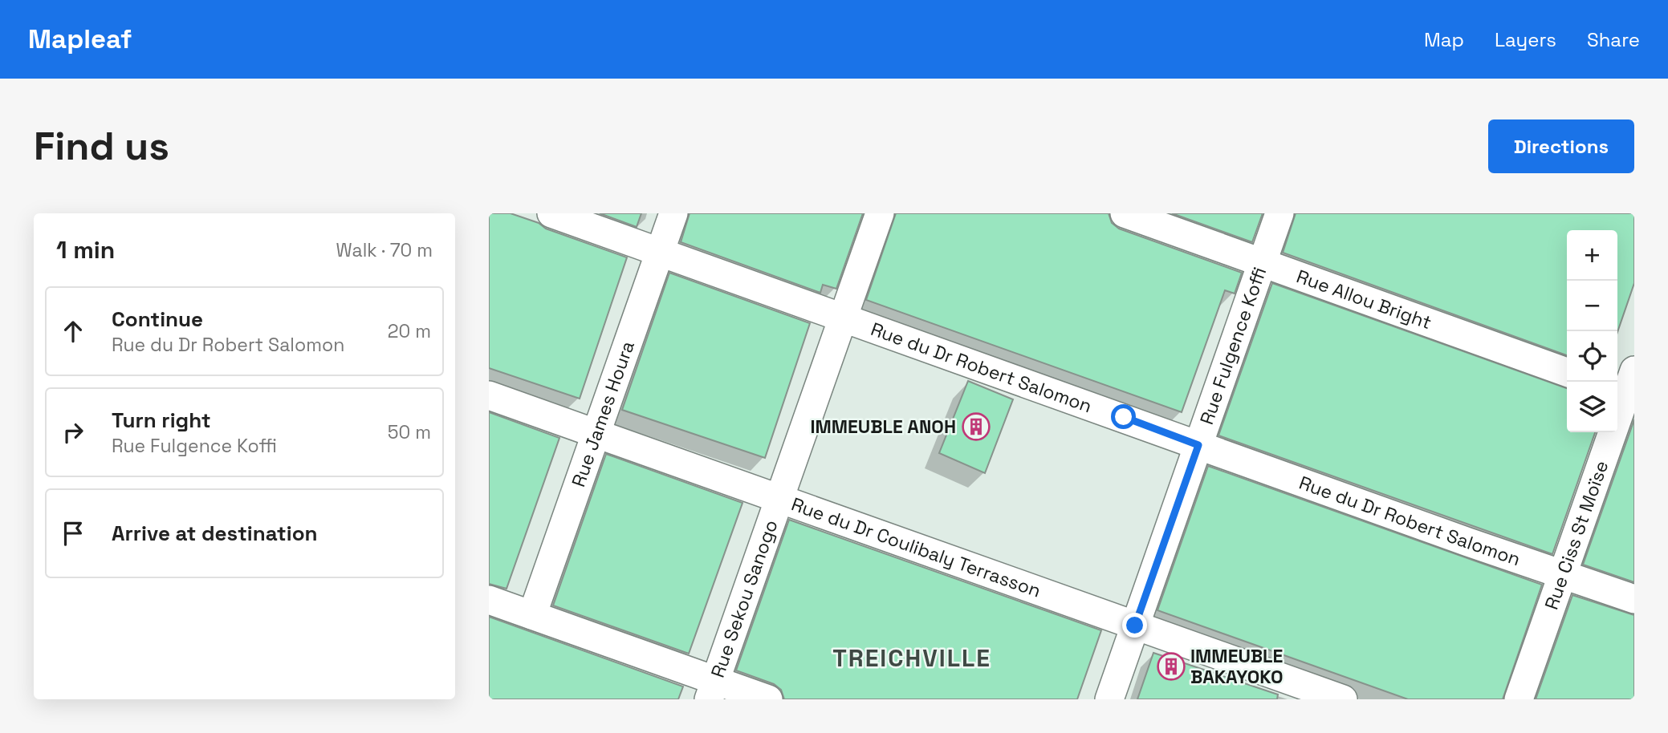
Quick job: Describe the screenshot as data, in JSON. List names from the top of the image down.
{
  "streets": {
    "street": [
      "Rue Allou Bright",
      "Rue Fulgence Koffi",
      "Rue du Dr Robert Salomon",
      "Rue James Houra",
      "Rue Ciss St Moïse",
      "Rue du Dr Coulibaly Terrasson",
      "Rue Sekou Sanogo"
    ]
  },
  "crossings": [
    ["Rue Allou Bright", "Rue Fulgence Koffi"],
    ["Rue Fulgence Koffi", "Rue du Dr Robert Salomon"],
    ["Rue Fulgence Koffi", "Rue du Dr Coulibaly Terrasson"],
    ["Rue du Dr Robert Salomon", "Rue James Houra"],
    ["Rue du Dr Robert Salomon", "Rue Ciss St Moïse"],
    ["Rue du Dr Robert Salomon", "Rue Sekou Sanogo"],
    ["Rue James Houra", "Rue du Dr Coulibaly Terrasson"],
    ["Rue du Dr Coulibaly Terrasson", "Rue Sekou Sanogo"]
  ],
  "districts": ["TREICHVILLE"],
  "places": {
    "building": ["IMMEUBLE ANOH", "IMMEUBLE BAKAYOKO"]
  },
  "page": {
    "header": "Mapleaf",
    "nav": ["Map", "Layers", "Share"],
    "buttons": "Directions",
    "title": "Find us",
    "heading": ["1 min", "Walk · 70 m"],
    "map_buttons": ["+", "−"],
    "list": [
      ["Continue", "Rue du Dr Robert Salomon", "20 m"],
      ["Turn right", "Rue Fulgence Koffi", "50 m"],
      "Arrive at destination"
    ]
  }
}
